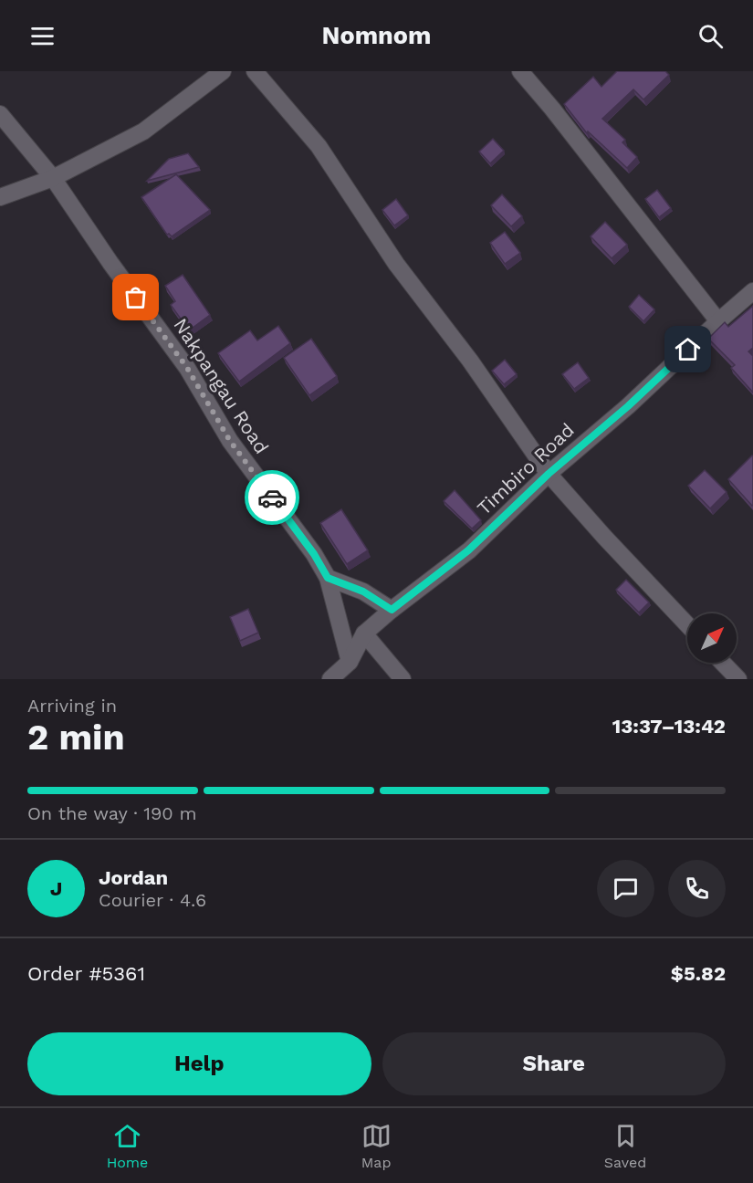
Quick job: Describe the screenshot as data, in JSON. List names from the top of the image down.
{
  "streets": {
    "street": ["Nakpangau Road", "Timbiro Road"]
  },
  "crossings": [
    ["Nakpangau Road", "Timbiro Road"]
  ],
  "north": "top right",
  "page": {
    "header": "Nomnom",
    "heading": ["2 min", "Arriving in", "13:37–13:42"],
    "panel": [
      "Jordan",
      "Courier · 4.6",
      "Order #5361",
      "$5.82"
    ],
    "bar": "On the way · 190 m",
    "round": "J",
    "buttons": ["Help", "Share"],
    "tabs": ["Home", "Map", "Saved"]
  }
}
